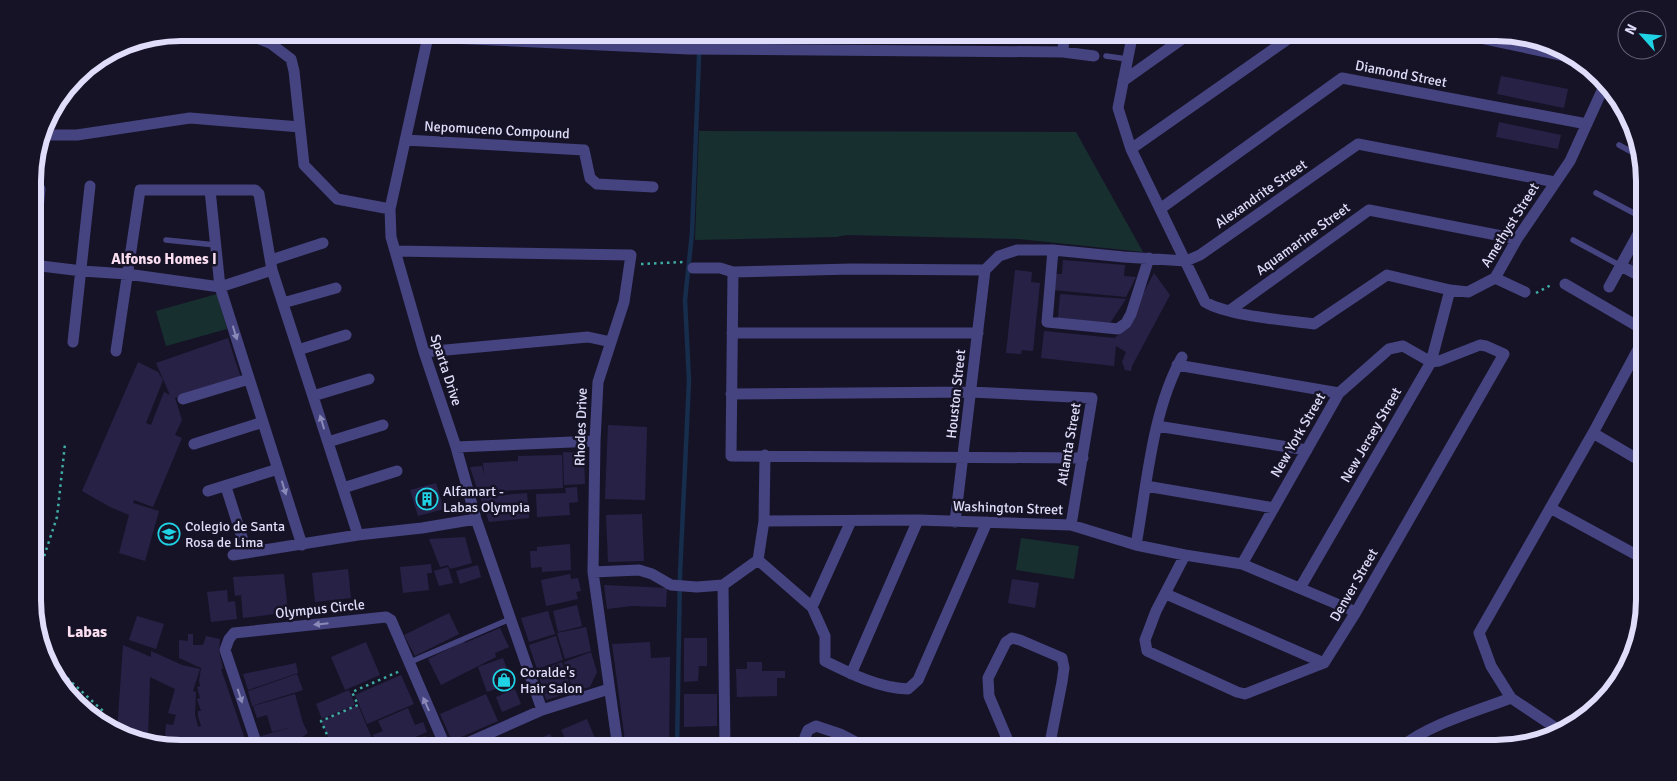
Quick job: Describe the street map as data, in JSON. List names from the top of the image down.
{
  "streets": {
    "street": [
      "Diamond Street",
      "Nepomuceno Compound",
      "Alexandrite Street",
      "Amethyst Street",
      "Aquamarine Street",
      "Sparta Drive",
      "Houston Street",
      "Rhodes Drive",
      "New York Street",
      "New Jersey Street",
      "Atlanta Street",
      "Washington Street",
      "Denver Street",
      "Olympus Circle"
    ]
  },
  "crossings": [
    ["Diamond Street", "Amethyst Street"],
    ["Nepomuceno Compound", "Sparta Drive"],
    ["Alexandrite Street", "Amethyst Street"],
    ["Amethyst Street", "Aquamarine Street"],
    ["Amethyst Street", "New Jersey Street"],
    ["Houston Street", "Atlanta Street"],
    ["Houston Street", "Washington Street"],
    ["New York Street", "New Jersey Street"],
    ["New York Street", "Washington Street"],
    ["New York Street", "Denver Street"],
    ["New Jersey Street", "Washington Street"],
    ["New Jersey Street", "Denver Street"],
    ["Atlanta Street", "Washington Street"],
    ["Washington Street", "Denver Street"]
  ],
  "districts": ["Alfonso Homes I", "Labas"],
  "places": {
    "building": ["Alfamart - Labas Olympia"],
    "school or university": ["Colegio de Santa Rosa de Lima"],
    "shop": ["Coralde's Hair Salon"]
  },
  "north": "top left"
}
